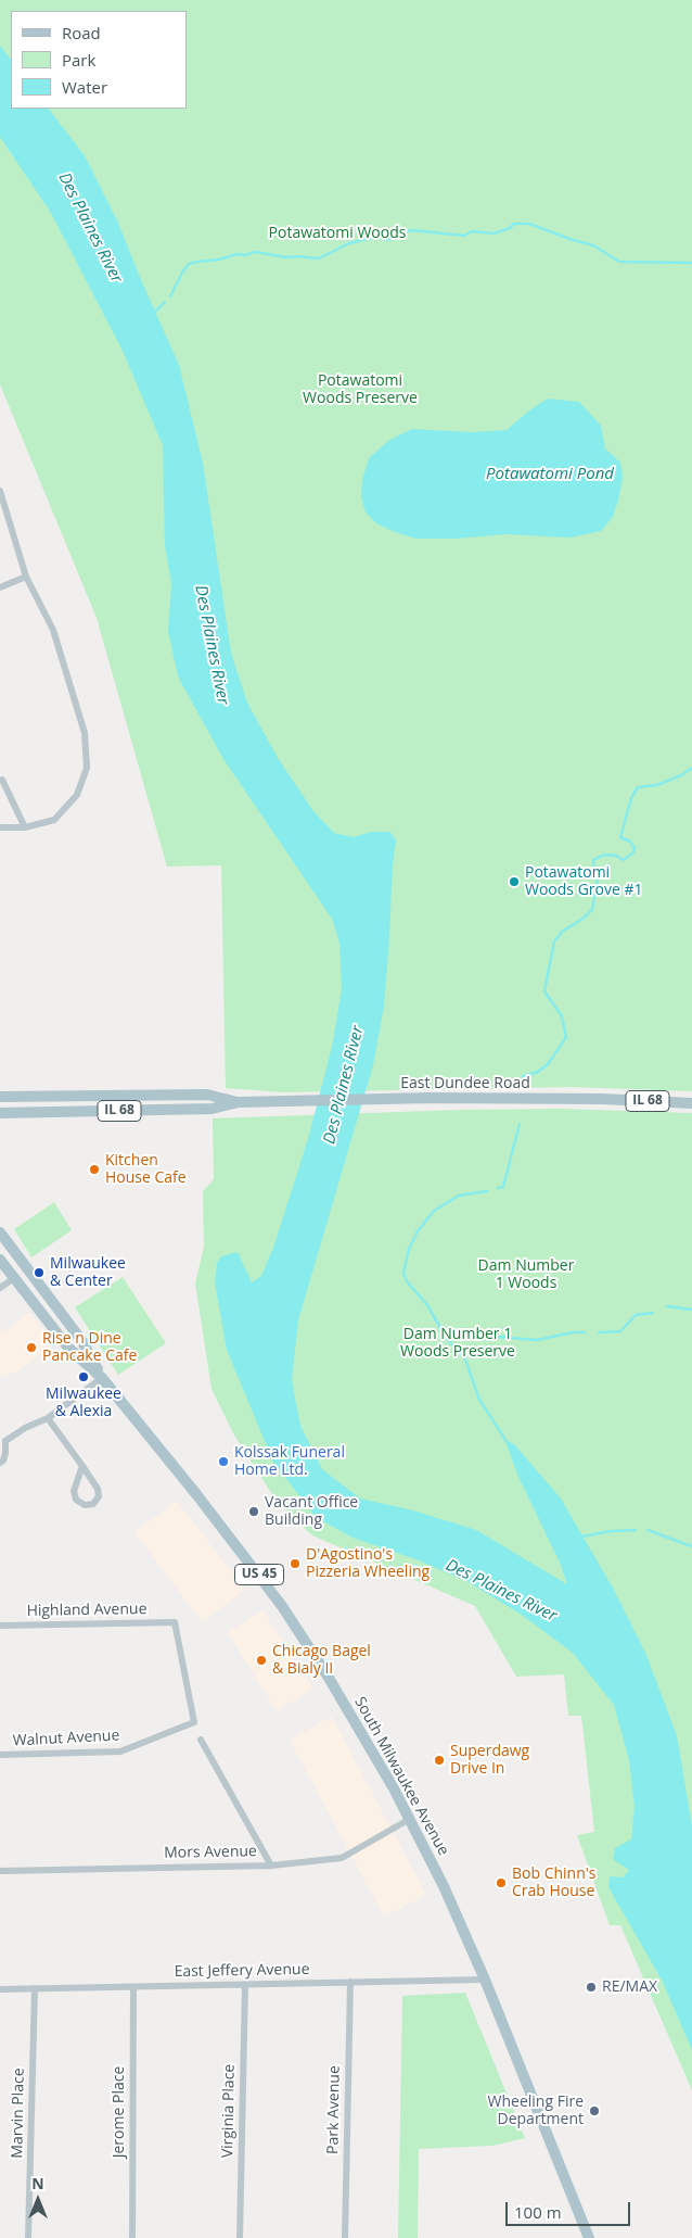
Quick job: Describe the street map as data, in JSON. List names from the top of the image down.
{
  "streets": {
    "main road": [
      "East Dundee Road",
      "IL 68",
      "US 45",
      "South Milwaukee Avenue"
    ],
    "street": [
      "Highland Avenue",
      "Walnut Avenue",
      "Mors Avenue",
      "East Jeffery Avenue",
      "Park Avenue",
      "Virginia Place",
      "Jerome Place",
      "Marvin Place"
    ]
  },
  "crossings": [
    ["Highland Avenue", "Walnut Avenue"],
    ["South Milwaukee Avenue", "Mors Avenue"],
    ["South Milwaukee Avenue", "East Jeffery Avenue"],
    ["East Jeffery Avenue", "Park Avenue"],
    ["East Jeffery Avenue", "Virginia Place"],
    ["East Jeffery Avenue", "Jerome Place"],
    ["East Jeffery Avenue", "Marvin Place"]
  ],
  "water": ["Des Plaines River", "Potawatomi Pond"],
  "parks": [
    "Potawatomi Woods",
    "Potawatomi Woods Preserve",
    "Dam Number 1 Woods",
    "Dam Number 1 Woods Preserve"
  ],
  "places": [
    "Potawatomi Woods Grove #1",
    "Kitchen House Cafe",
    "Milwaukee & Center",
    "Rise n Dine Pancake Cafe",
    "Milwaukee & Alexia",
    "Kolssak Funeral Home Ltd.",
    "Vacant Office Building",
    "D'Agostino's Pizzeria Wheeling",
    "Chicago Bagel & Bialy II",
    "Superdawg Drive In",
    "Bob Chinn's Crab House",
    "RE/MAX",
    "Wheeling Fire Department"
  ],
  "legend": ["Road", "Park", "Water"],
  "scale_bar": "100 m",
  "north": "top"
}
